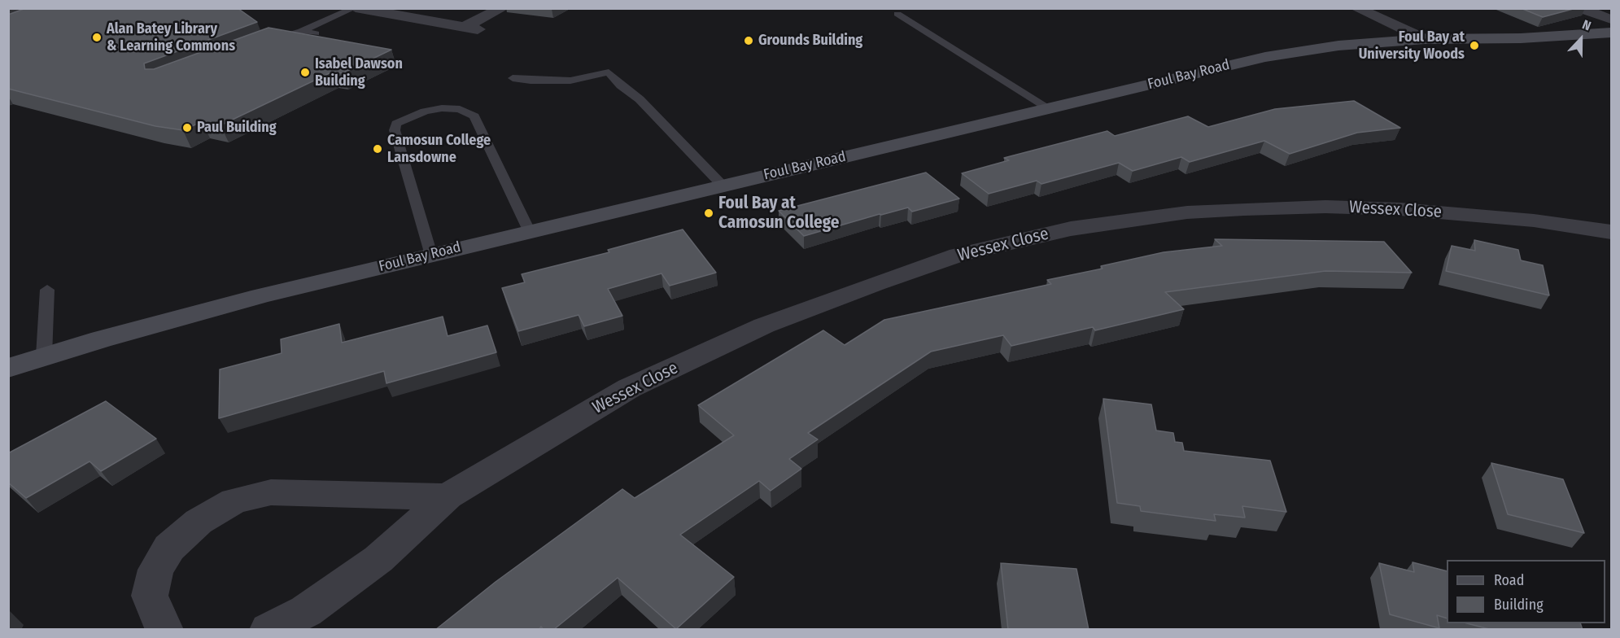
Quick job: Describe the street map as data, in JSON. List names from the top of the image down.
{
  "streets": {
    "main road": ["Foul Bay Road"],
    "street": ["Wessex Close"]
  },
  "places": [
    "Alan Batey Library & Learning Commons",
    "Grounds Building",
    "Foul Bay at University Woods",
    "Isabel Dawson Building",
    "Paul Building",
    "Camosun College Lansdowne",
    "Foul Bay at Camosun College"
  ],
  "legend": ["Road", "Building"],
  "north": "top"
}
